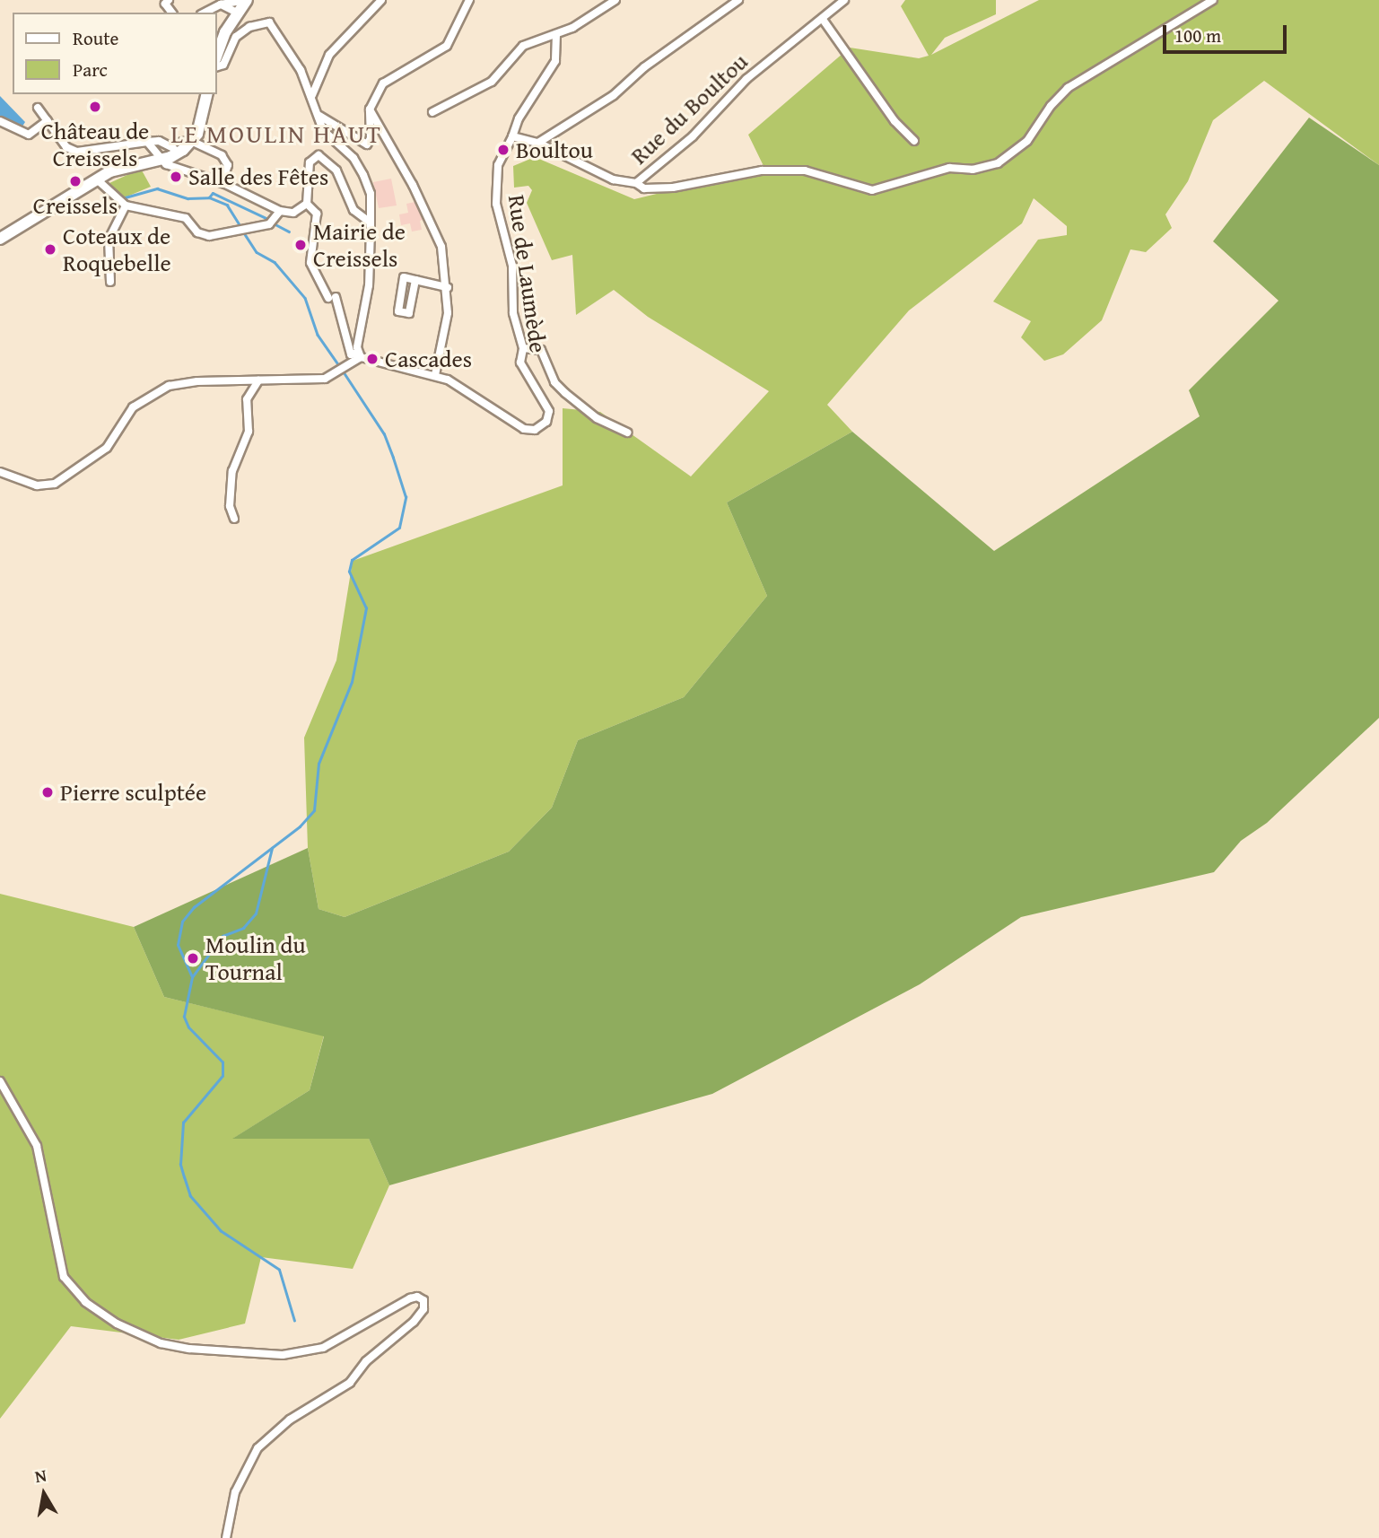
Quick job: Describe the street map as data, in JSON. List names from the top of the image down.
{
  "streets": {
    "street": ["Rue du Boultou", "Rue de Laumède"]
  },
  "crossings": [
    ["Rue du Boultou", "Rue de Laumède"]
  ],
  "districts": ["LE MOULIN HAUT"],
  "places": [
    "Château de Creissels",
    "Boultou",
    "Salle des Fêtes",
    "Creissels",
    "Mairie de Creissels",
    "Coteaux de Roquebelle",
    "Cascades",
    "Pierre sculptée",
    "Moulin du Tournal"
  ],
  "legend": ["Route", "Parc"],
  "scale_bar": "100 m",
  "north": "top"
}
